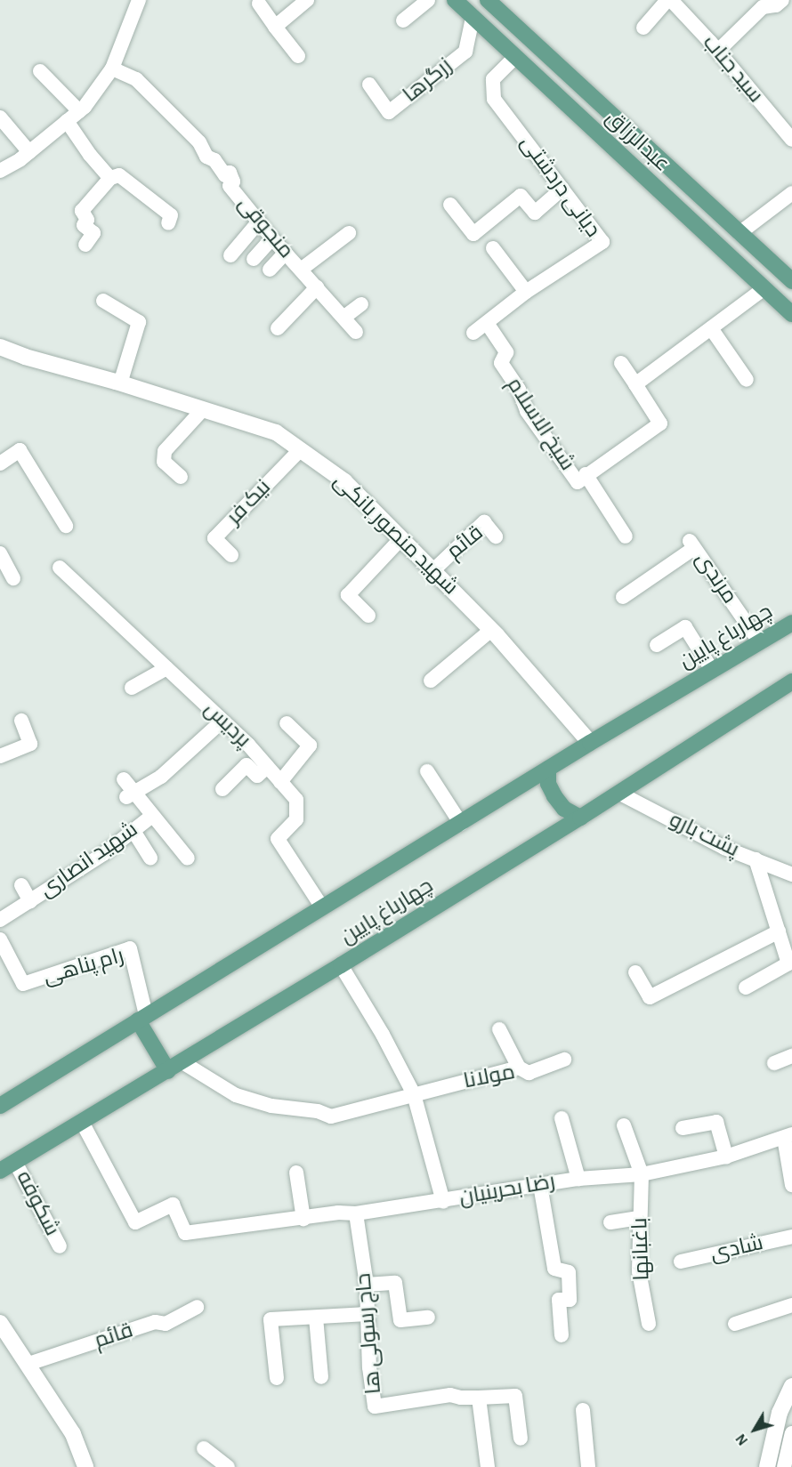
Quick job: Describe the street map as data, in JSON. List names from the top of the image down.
{
  "streets": {
    "main road": ["عبدالرزاق", "چهارباغ پایین"],
    "street": [
      "سید جناب",
      "زرگرها",
      "دیانی دردشتی",
      "منجوقی",
      "شیخ الاسلام",
      "نیک فر",
      "شهید منصور بانکی",
      "قائم",
      "مرندی",
      "پردیس",
      "پشت بارو",
      "شهید انصاری",
      "رام پناهی",
      "مولانا",
      "رضا بحرینیان",
      "شکوفه",
      "باغبانها",
      "شادی",
      "حاج رسولی ها"
    ]
  },
  "crossings": [
    ["زرگرها", "عبدالرزاق"],
    ["عبدالرزاق", "دیانی دردشتی"],
    ["دیانی دردشتی", "شیخ الاسلام"],
    ["نیک فر", "شهید منصور بانکی"],
    ["شهید منصور بانکی", "قائم"],
    ["شهید منصور بانکی", "چهارباغ پایین"],
    ["مرندی", "چهارباغ پایین"],
    ["چهارباغ پایین", "پردیس"],
    ["چهارباغ پایین", "پشت بارو"],
    ["چهارباغ پایین", "رام پناهی"],
    ["چهارباغ پایین", "رضا بحرینیان"],
    ["چهارباغ پایین", "شکوفه"],
    ["پردیس", "شهید انصاری"],
    ["مولانا", "رضا بحرینیان"],
    ["رضا بحرینیان", "باغبانها"]
  ],
  "north": "bottom left"
}
